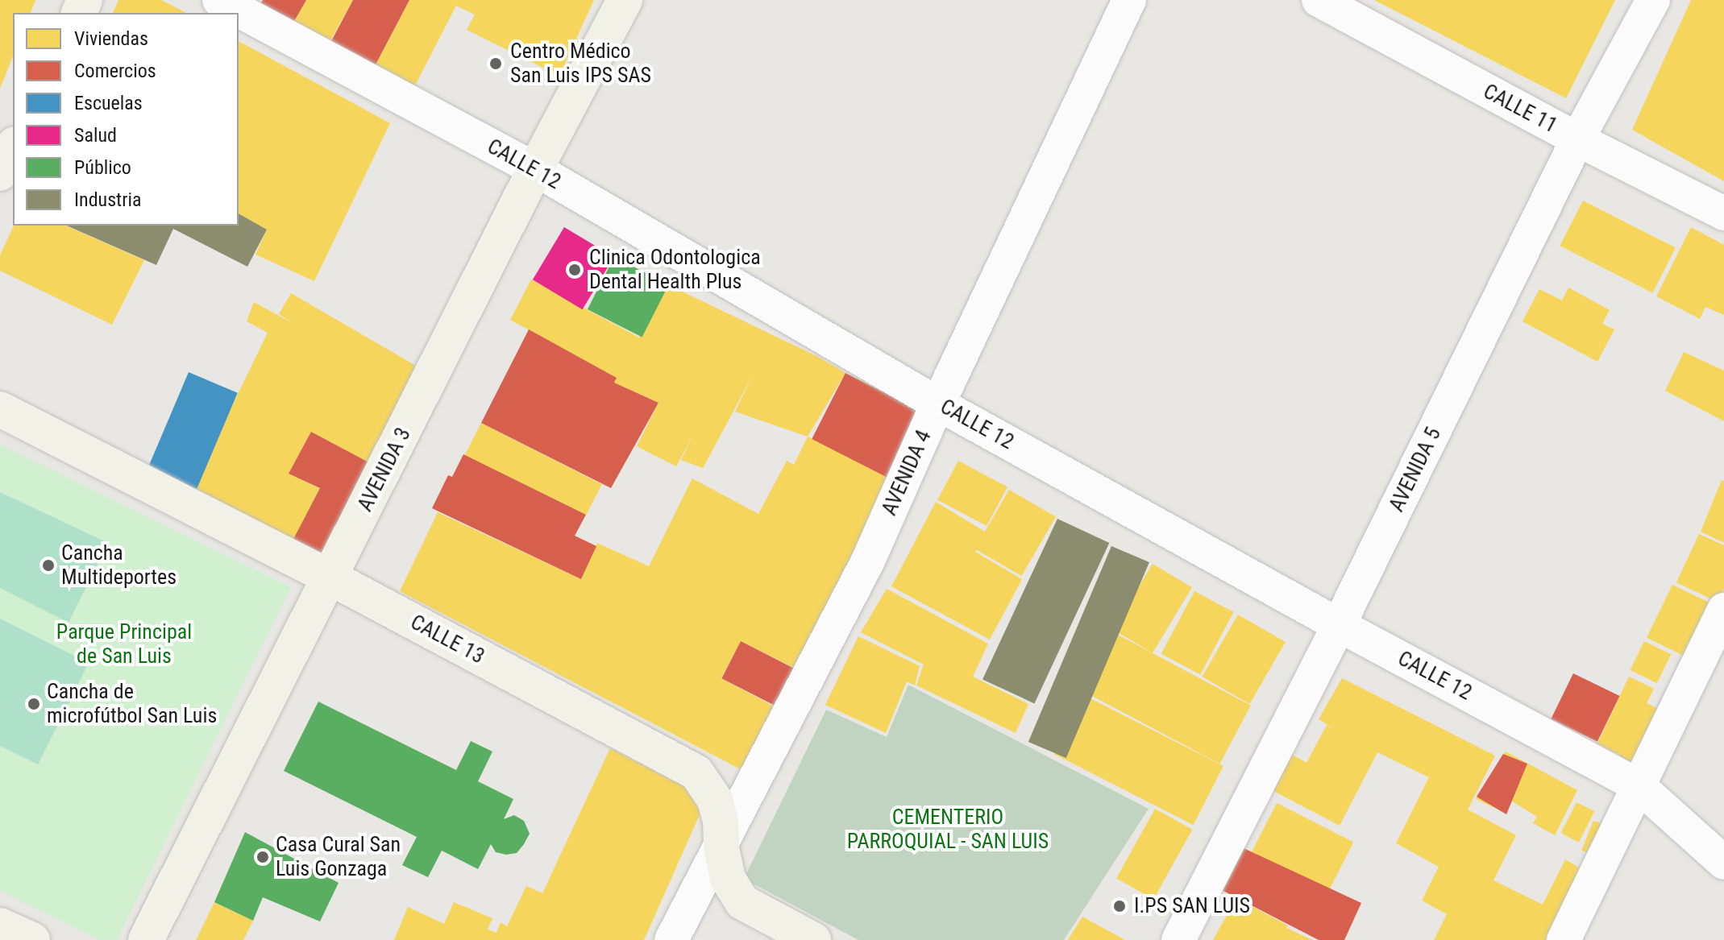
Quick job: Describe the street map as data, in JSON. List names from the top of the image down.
{
  "streets": {
    "main road": ["AVENIDA 3", "CALLE 13"],
    "street": [
      "CALLE 11",
      "CALLE 12",
      "AVENIDA 5",
      "AVENIDA 4"
    ]
  },
  "crossings": [
    ["CALLE 11", "AVENIDA 5"],
    ["CALLE 12", "AVENIDA 3"],
    ["CALLE 12", "AVENIDA 5"],
    ["CALLE 12", "AVENIDA 4"],
    ["AVENIDA 3", "CALLE 13"],
    ["AVENIDA 4", "CALLE 13"]
  ],
  "parks": ["Parque Principal de San Luis", "CEMENTERIO PARROQUIAL - SAN LUIS"],
  "places": [
    "Centro Médico San Luis IPS SAS",
    "Clinica Odontologica Dental Health Plus",
    "Cancha Multideportes",
    "Cancha de microfútbol San Luis",
    "Casa Cural San Luis Gonzaga",
    "I.PS SAN LUIS"
  ],
  "legend": [
    "Viviendas",
    "Comercios",
    "Escuelas",
    "Salud",
    "Público",
    "Industria"
  ]
}
